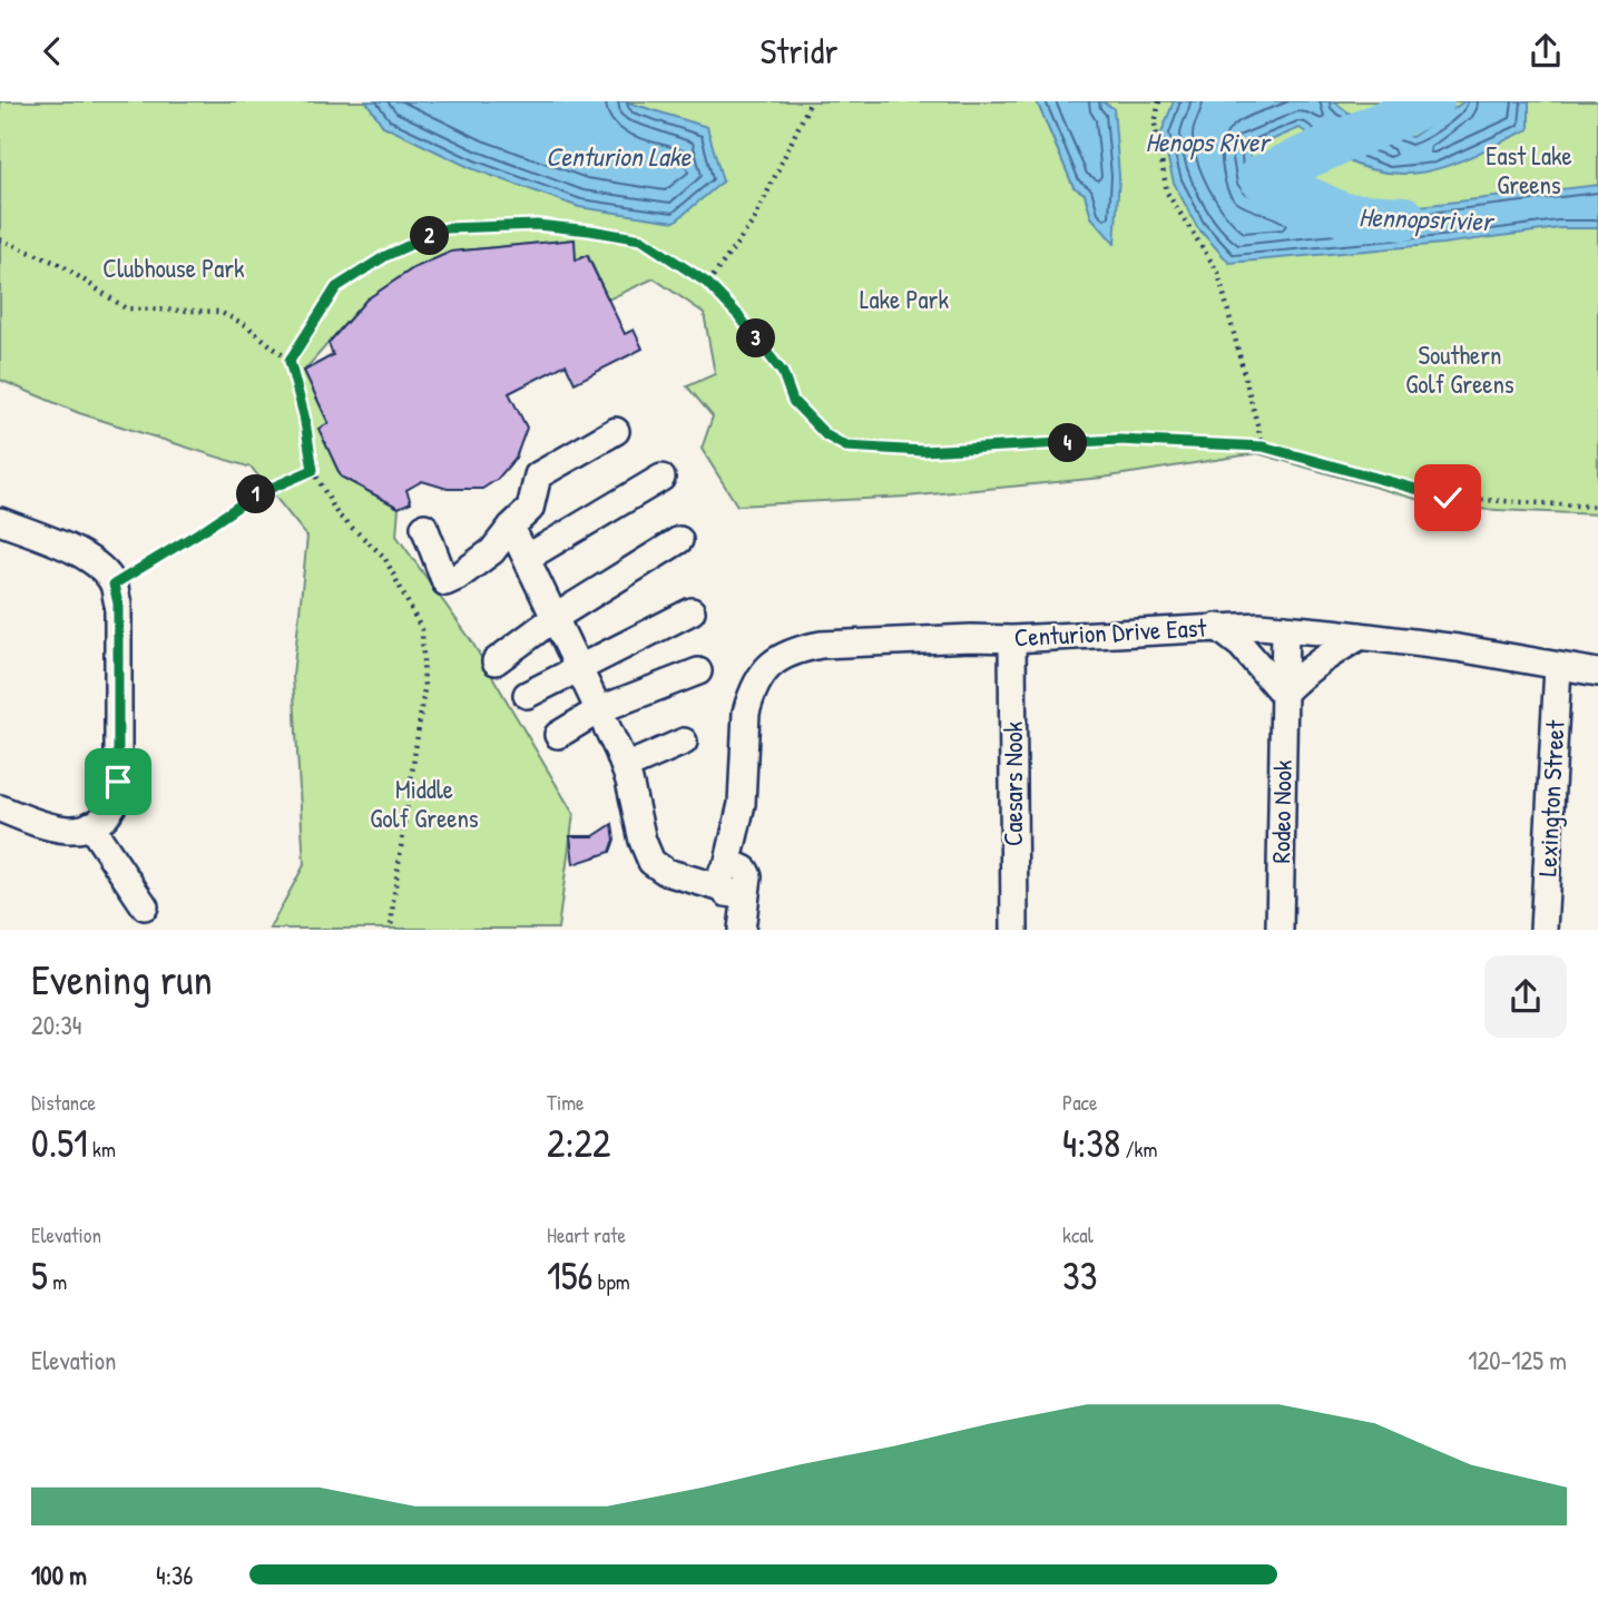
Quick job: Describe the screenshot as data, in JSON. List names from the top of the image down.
{
  "streets": {
    "street": [
      "Centurion Drive East",
      "Caesars Nook",
      "Lexington Street",
      "Rodeo Nook"
    ]
  },
  "crossings": [
    ["Centurion Drive East", "Caesars Nook"],
    ["Centurion Drive East", "Lexington Street"],
    ["Centurion Drive East", "Rodeo Nook"]
  ],
  "water": ["Henops River", "Centurion Lake", "Hennopsrivier"],
  "parks": [
    "East Lake Greens",
    "Clubhouse Park",
    "Lake Park",
    "Southern Golf Greens",
    "Middle Golf Greens"
  ],
  "page": {
    "header": "Stridr",
    "pins": [
      "2",
      "3",
      "4",
      "1"
    ],
    "heading": ["Evening run", "20:34"],
    "stats": [
      ["Distance", "0.51 km"],
      ["Time", "2:22"],
      ["Pace", "4:38 /km"],
      ["Elevation", "5 m"],
      ["Heart rate", "156 bpm"],
      ["kcal", "33"]
    ],
    "chart": ["Elevation", "120–125 m"],
    "list": [
      {
        "name": "100 m",
        "note": "4:36"
      }
    ]
  }
}
